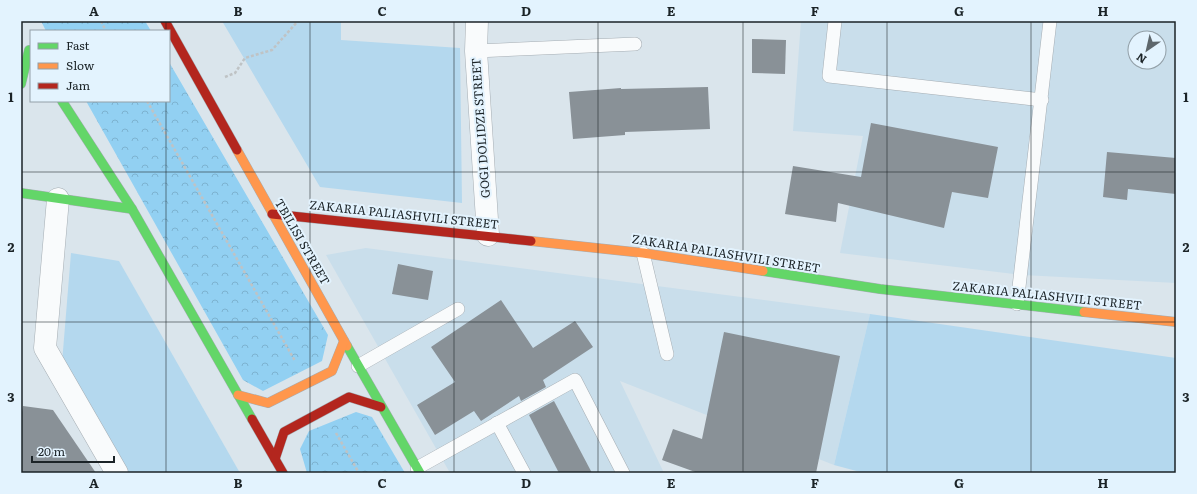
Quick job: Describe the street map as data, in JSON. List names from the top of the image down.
{
  "streets": {
    "main road": ["ZAKARIA PALIASHVILI STREET", "TBILISI STREET"],
    "street": ["GOGI DOLIDZE STREET"]
  },
  "crossings": [
    ["GOGI DOLIDZE STREET", "ZAKARIA PALIASHVILI STREET"],
    ["ZAKARIA PALIASHVILI STREET", "TBILISI STREET"]
  ],
  "legend": ["Fast", "Slow", "Jam"],
  "scale_bar": "20 m",
  "north": "bottom left",
  "grid": {
    "columns": [
      "A",
      "B",
      "C",
      "D",
      "E",
      "F",
      "G",
      "H"
    ],
    "rows": ["1", "2", "3"]
  }
}
